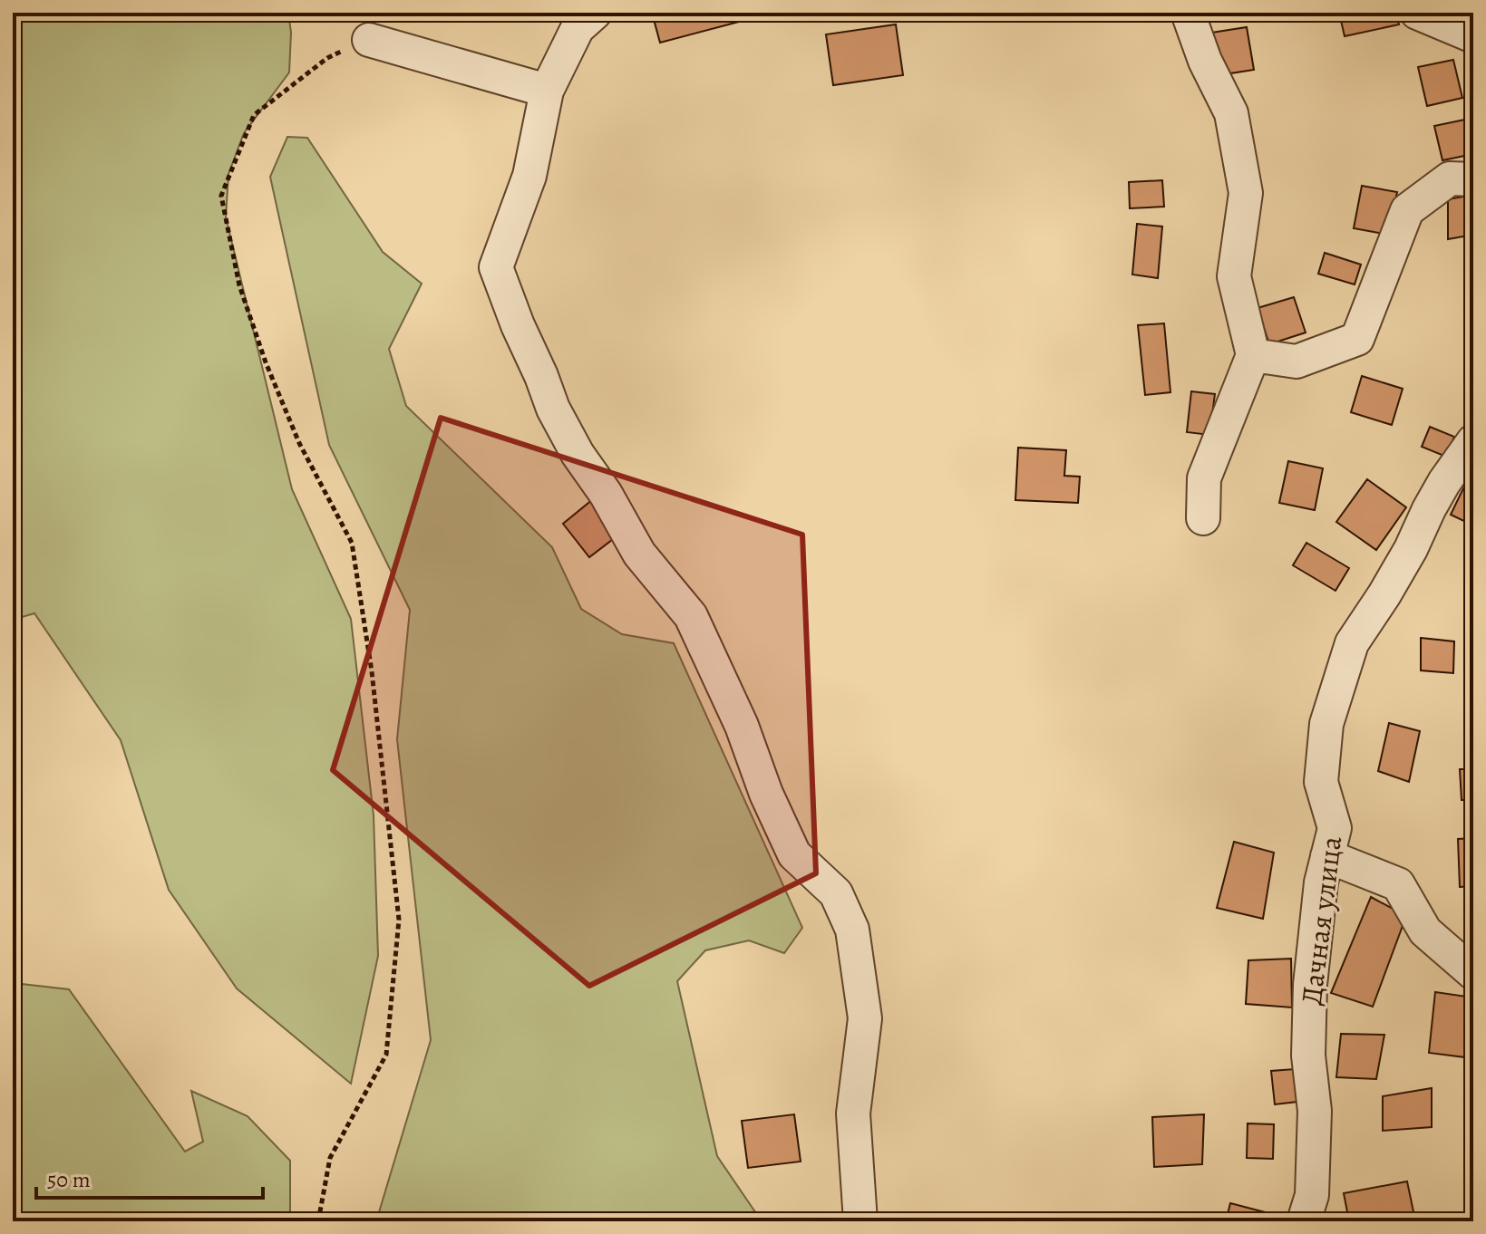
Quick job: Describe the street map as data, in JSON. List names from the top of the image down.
{
  "streets": {
    "street": ["Дачная улица"]
  },
  "scale_bar": "50 m"
}
